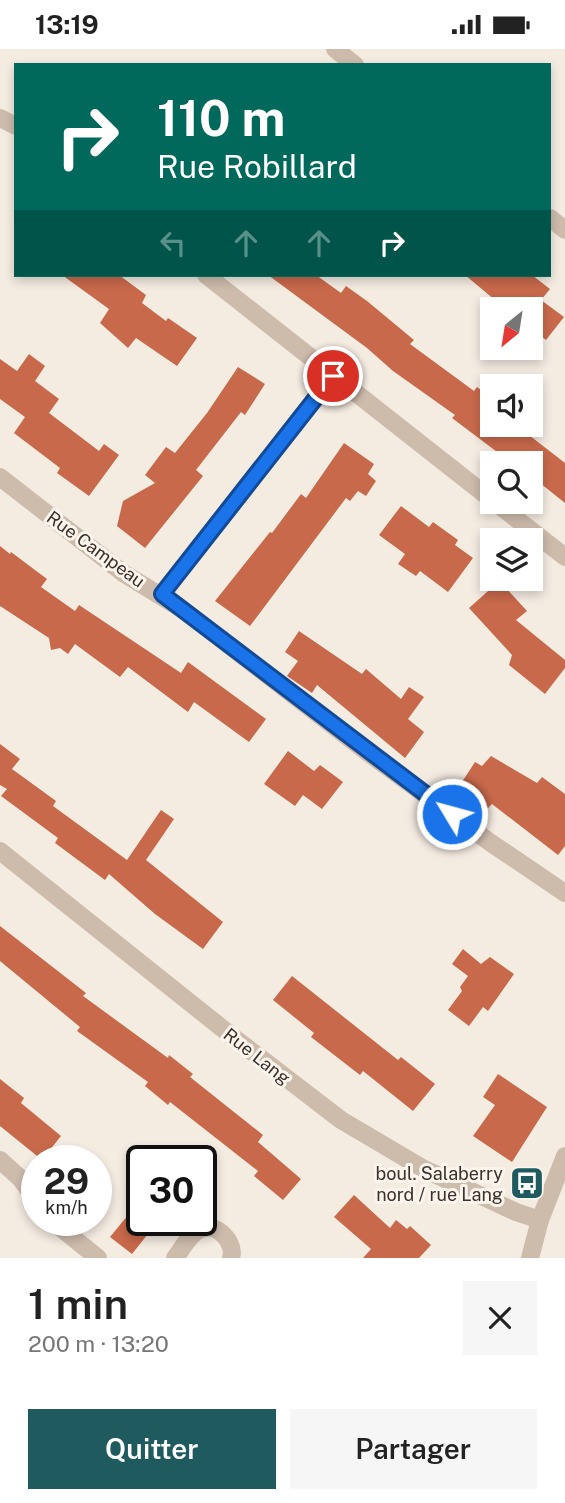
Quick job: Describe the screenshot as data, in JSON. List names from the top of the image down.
{
  "streets": {
    "street": ["Rue Campeau", "Rue Lang"]
  },
  "places": {
    "bus stop": ["boul. Salaberry nord / rue Lang"]
  },
  "north": "bottom left",
  "page": {
    "status": "13:19",
    "turn": ["110 m", "Rue Robillard"],
    "speed": "29 km/h",
    "limit": "30",
    "heading": ["1 min", "200 m · 13:20"],
    "buttons": ["Quitter", "Partager"]
  }
}
